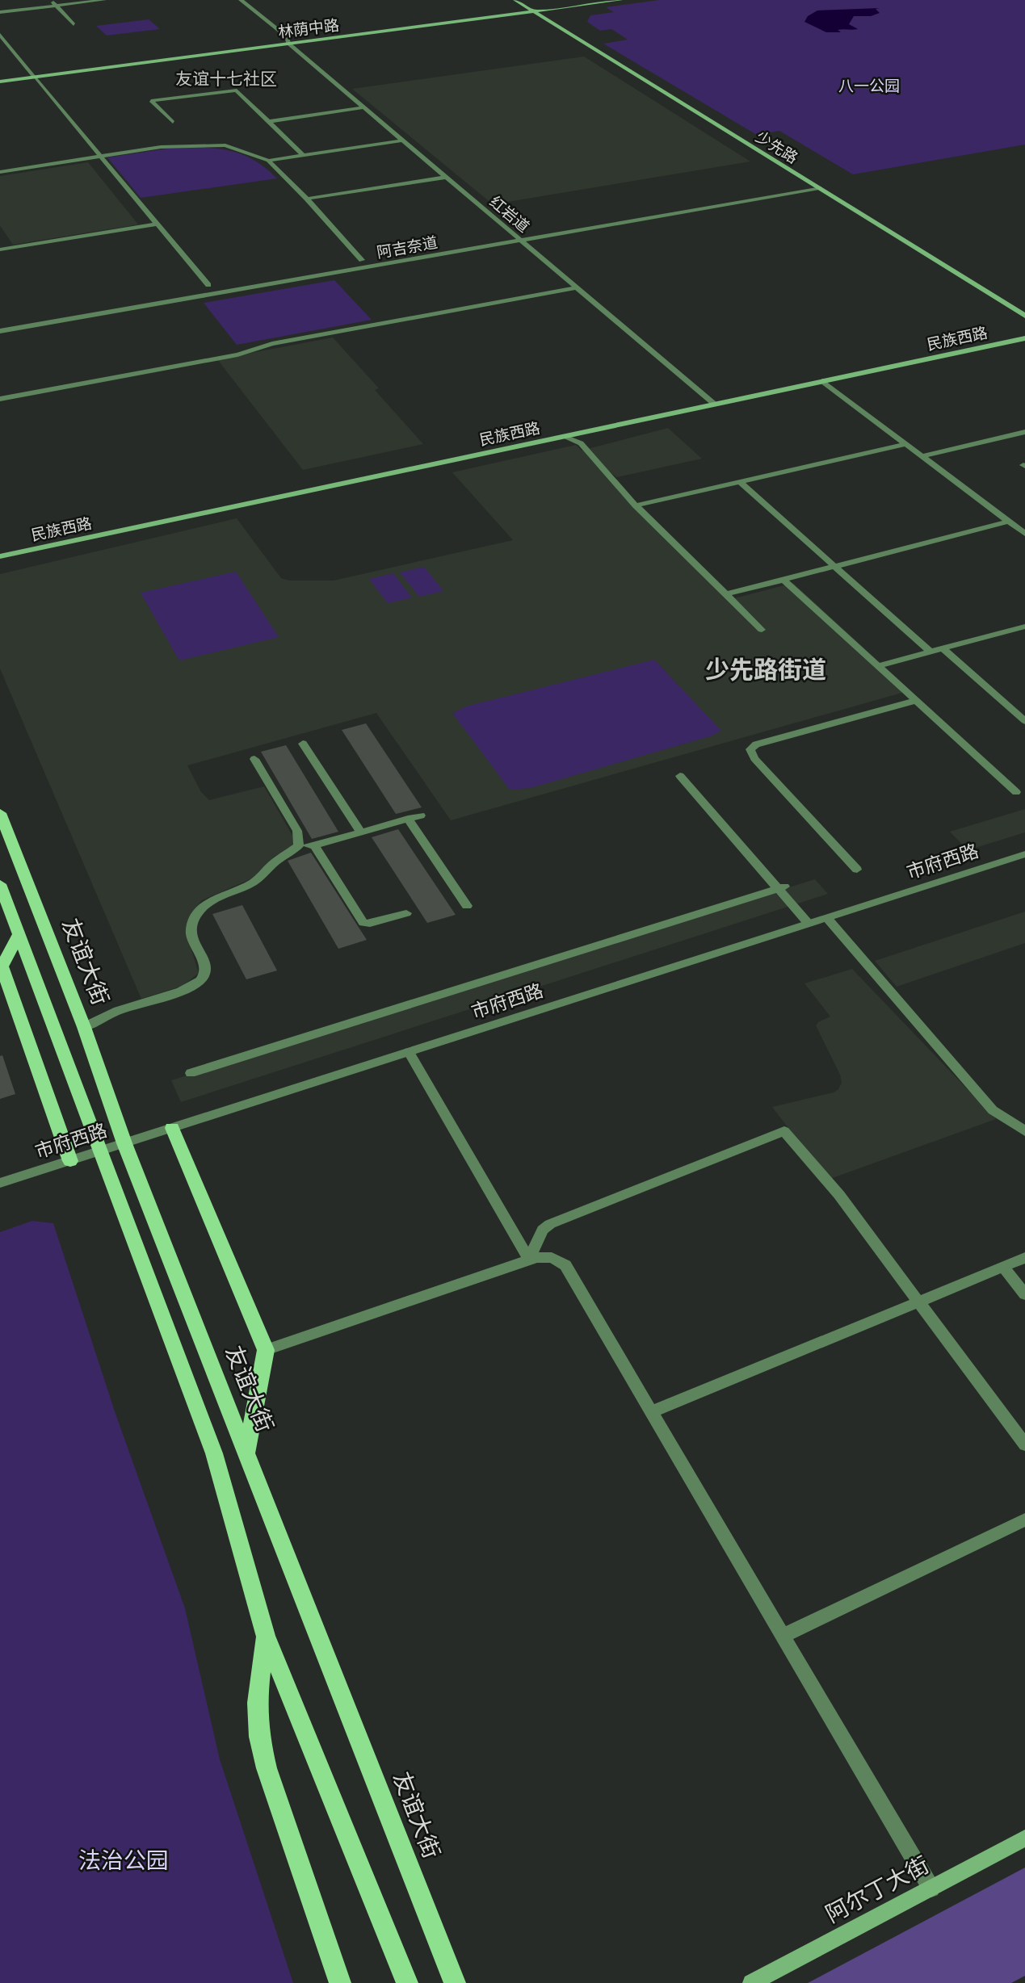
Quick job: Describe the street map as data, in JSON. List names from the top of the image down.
{
  "streets": {
    "main road": [
      "林荫中路",
      "少先路",
      "民族西路",
      "友谊大街",
      "阿尔丁大街"
    ],
    "street": ["红岩道", "阿吉奈道", "市府西路"]
  },
  "crossings": [
    ["林荫中路", "少先路"],
    ["林荫中路", "红岩道"],
    ["少先路", "阿吉奈道"],
    ["红岩道", "阿吉奈道"],
    ["红岩道", "民族西路"],
    ["市府西路", "友谊大街"]
  ],
  "districts": ["友谊十七社区", "少先路街道"],
  "parks": ["八一公园", "法治公园"]
}
